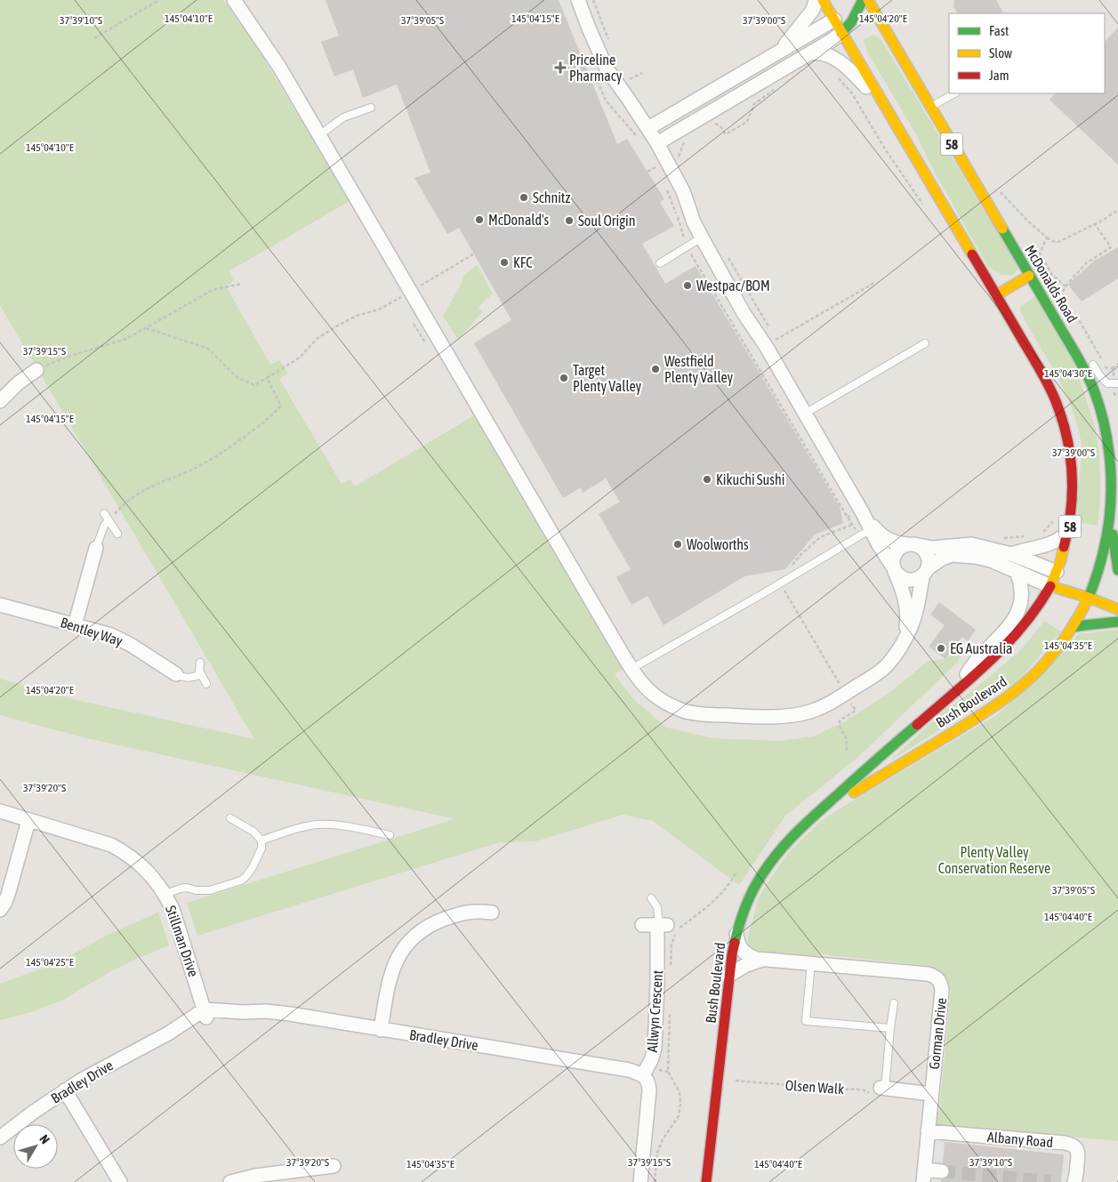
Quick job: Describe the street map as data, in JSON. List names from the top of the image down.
{
  "streets": {
    "main road": ["58", "McDonalds Road", "Bush Boulevard"],
    "street": [
      "Bentley Way",
      "Stillman Drive",
      "Allwyn Crescent",
      "Gorman Drive",
      "Bradley Drive",
      "Albany Road"
    ],
    "path": ["Olsen Walk"]
  },
  "crossings": [
    ["58", "McDonalds Road"],
    ["58", "Bush Boulevard"],
    ["Stillman Drive", "Bradley Drive"],
    ["Allwyn Crescent", "Bradley Drive"],
    ["Gorman Drive", "Albany Road"]
  ],
  "parks": ["Plenty Valley Conservation Reserve"],
  "places": {
    "health": ["Priceline Pharmacy"],
    "other": [
      "Schnitz",
      "McDonald's",
      "Soul Origin",
      "KFC",
      "Westpac/BOM",
      "Westfield Plenty Valley",
      "Target Plenty Valley",
      "Kikuchi Sushi",
      "Woolworths",
      "EG Australia"
    ]
  },
  "legend": ["Fast", "Slow", "Jam"],
  "north": "top right",
  "coordinates": [
    "145°04'10\"E",
    "145°04'15\"E",
    "145°04'20\"E",
    "37°39'10\"S",
    "37°39'05\"S",
    "37°39'00\"S",
    "37°39'15\"S",
    "145°04'30\"E",
    "145°04'35\"E",
    "37°39'20\"S",
    "145°04'40\"E",
    "145°04'25\"E"
  ]
}
